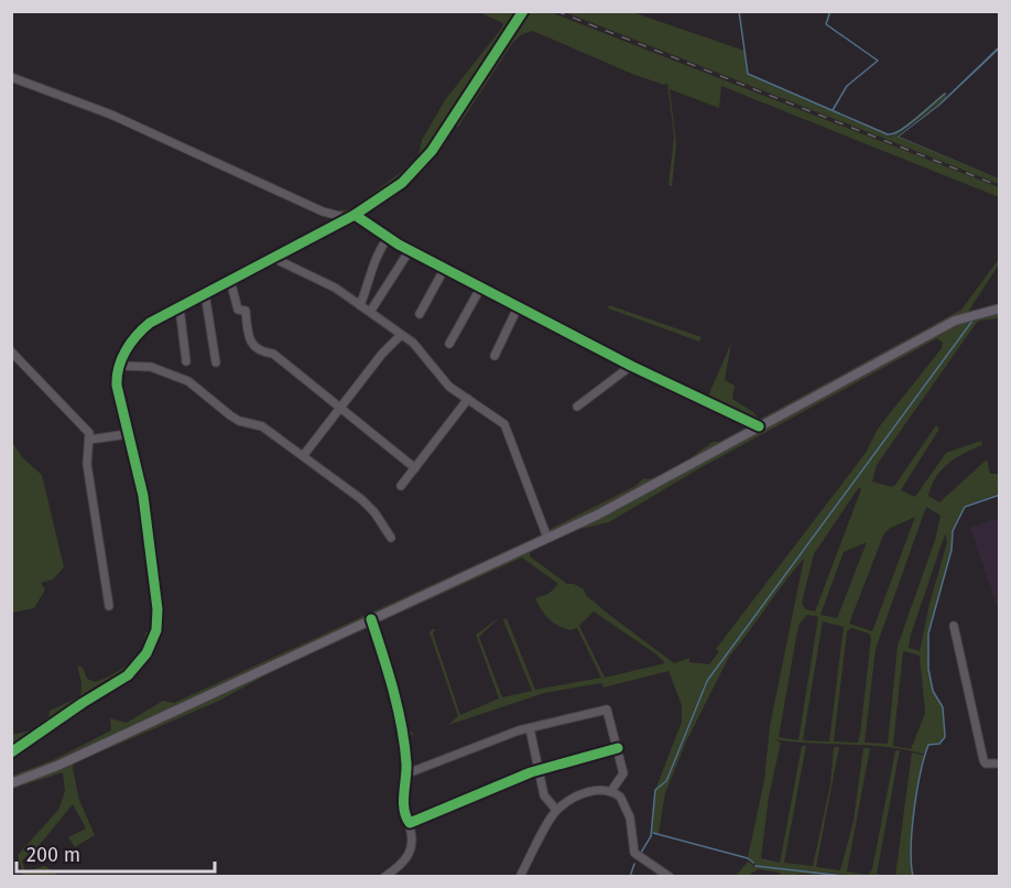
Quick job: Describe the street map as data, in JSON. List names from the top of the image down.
{
  "scale_bar": "200 m"
}
